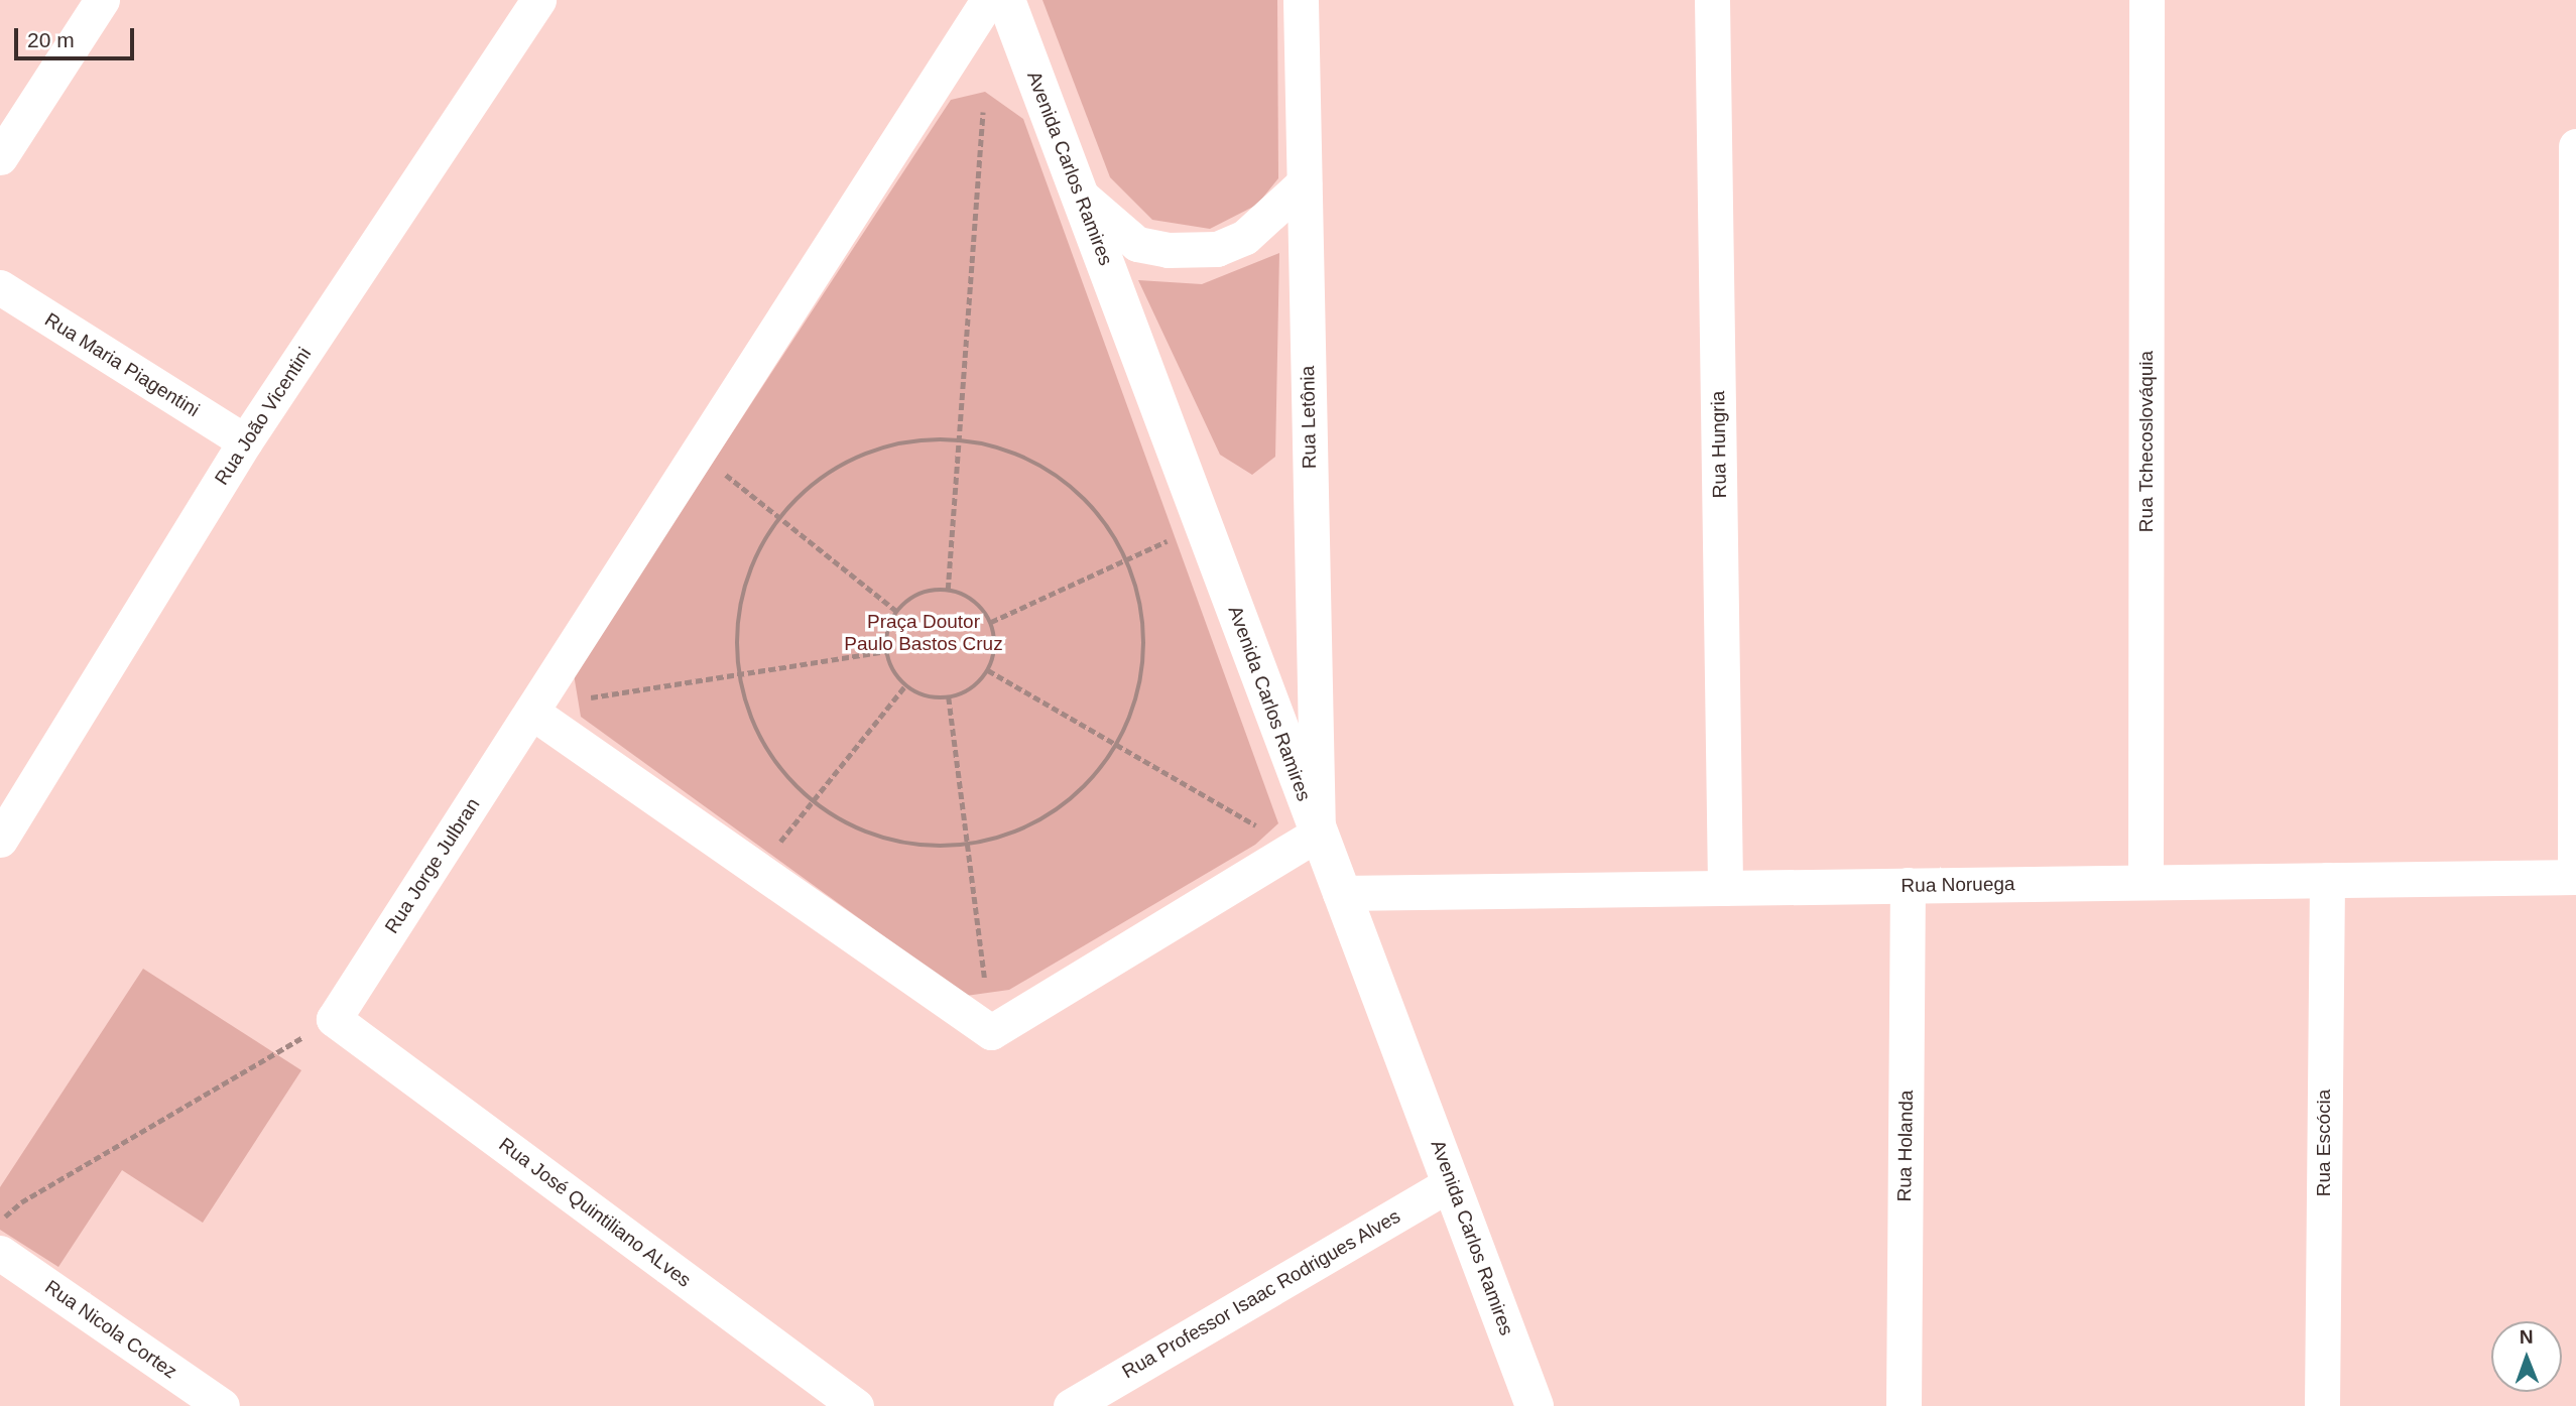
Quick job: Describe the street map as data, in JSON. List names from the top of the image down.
{
  "streets": {
    "main road": ["Avenida Carlos Ramires"],
    "street": [
      "Rua Maria Piagentini",
      "Rua João Vicentini",
      "Rua Letônia",
      "Rua Tchecoslováquia",
      "Rua Hungria",
      "Rua Jorge Julbran",
      "Rua Noruega",
      "Rua Escócia",
      "Rua Holanda",
      "Rua José Quintiliano ALves",
      "Rua Professor Isaac Rodrigues Alves",
      "Rua Nicola Cortez"
    ]
  },
  "crossings": [
    ["Avenida Carlos Ramires", "Rua Letônia"],
    ["Avenida Carlos Ramires", "Rua Noruega"],
    ["Avenida Carlos Ramires", "Rua Professor Isaac Rodrigues Alves"],
    ["Rua Maria Piagentini", "Rua João Vicentini"],
    ["Rua Tchecoslováquia", "Rua Noruega"],
    ["Rua Hungria", "Rua Noruega"],
    ["Rua Jorge Julbran", "Rua José Quintiliano ALves"],
    ["Rua Noruega", "Rua Escócia"],
    ["Rua Noruega", "Rua Holanda"]
  ],
  "parks": ["Praça Doutor Paulo Bastos Cruz"],
  "scale_bar": "20 m",
  "north": "top"
}
